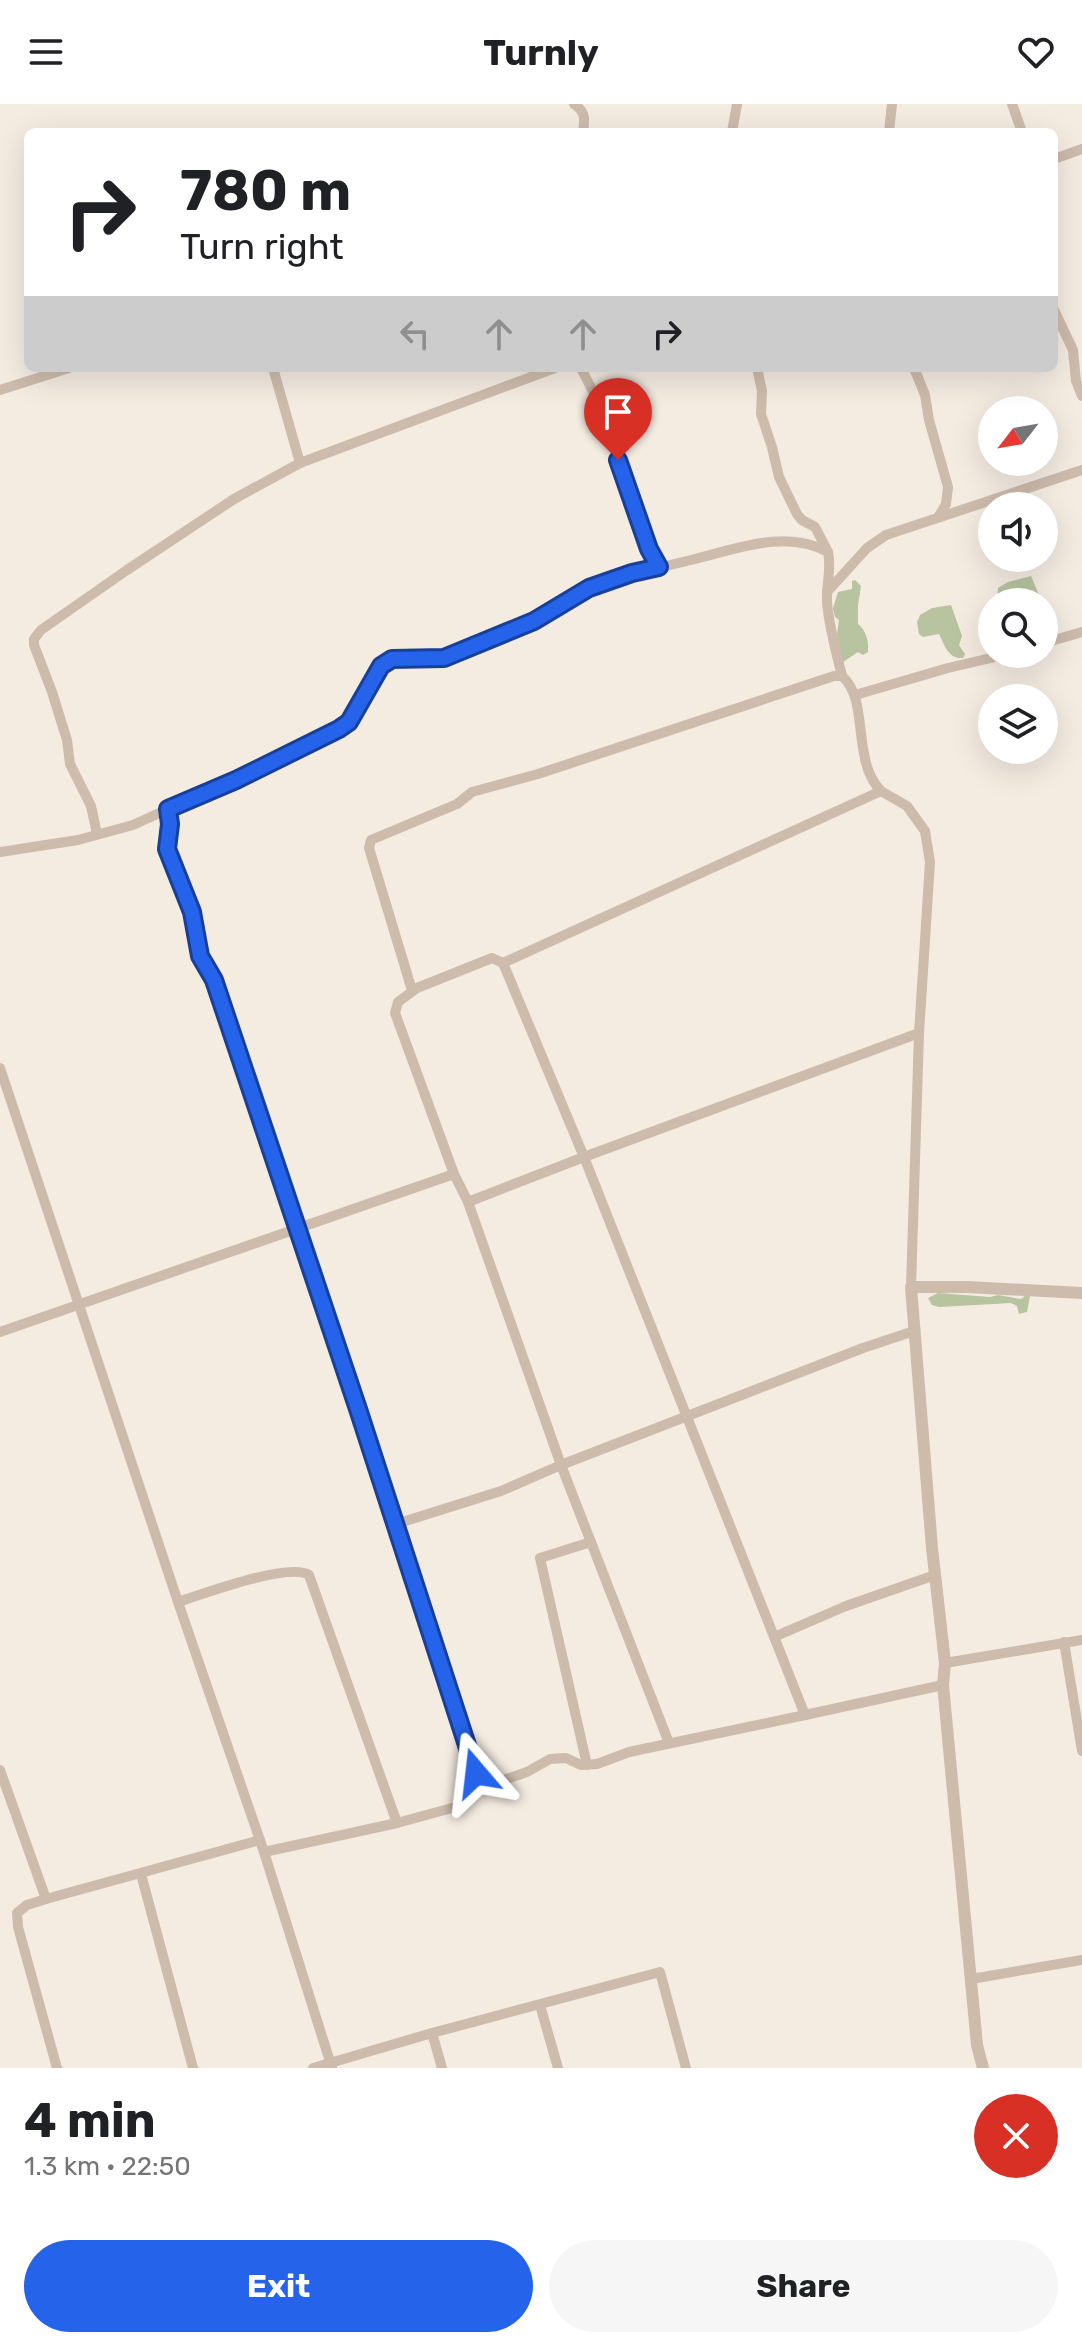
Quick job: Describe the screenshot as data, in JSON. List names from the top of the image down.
{
  "north": "bottom left",
  "page": {
    "header": "Turnly",
    "turn": ["780 m", "Turn right"],
    "heading": ["4 min", "1.3 km · 22:50"],
    "buttons": ["Exit", "Share"]
  }
}
